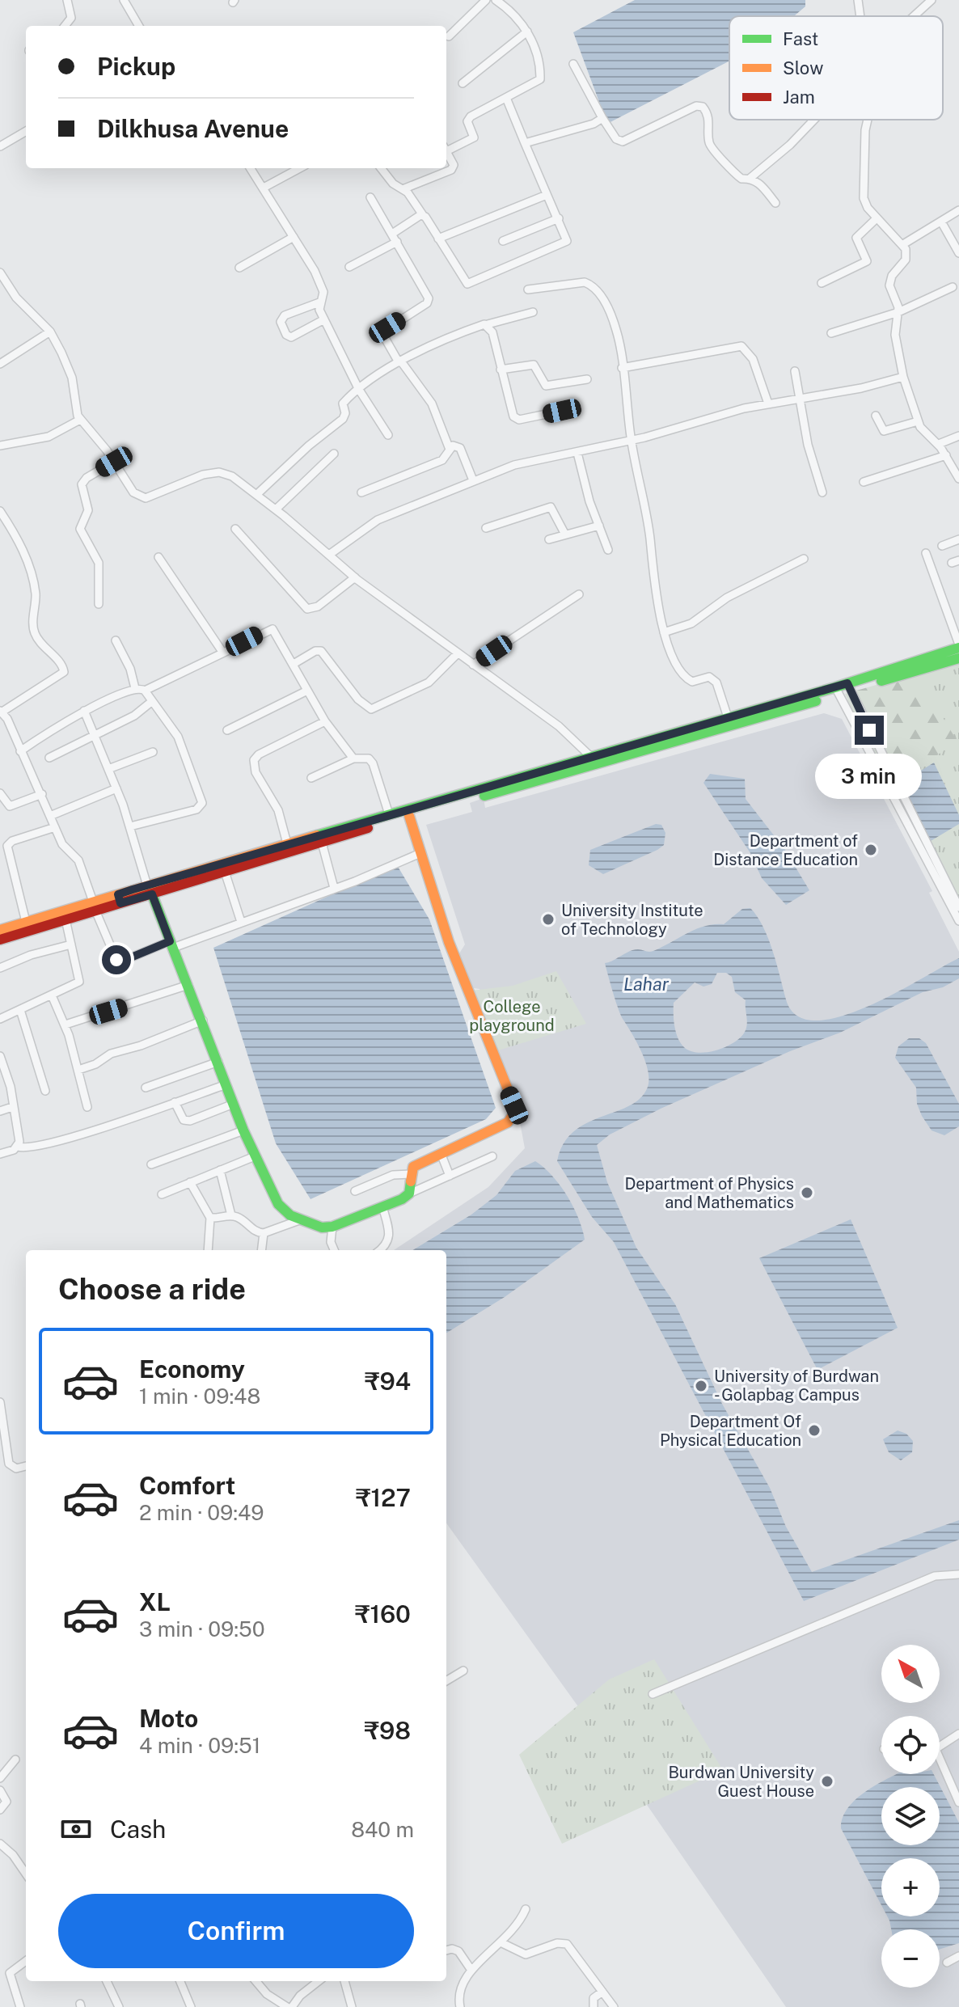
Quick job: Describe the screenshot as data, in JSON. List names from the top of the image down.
{
  "water": ["Lahar"],
  "parks": ["College playground"],
  "places": [
    "Department of Distance Education",
    "University Institute of Technology",
    "Department of Physics and Mathematics",
    "University of Burdwan - Golapbag Campus",
    "Department Of Physical Education",
    "Burdwan University Guest House"
  ],
  "legend": ["Fast", "Slow", "Jam"],
  "north": "top left",
  "page": {
    "banner": ["Pickup", "Dilkhusa Avenue"],
    "bubble": "3 min",
    "heading": "Choose a ride",
    "list": [
      {
        "name": "Economy",
        "note": "1 min · 09:48",
        "value": "₹94"
      },
      {
        "name": "Comfort",
        "note": "2 min · 09:49",
        "value": "₹127"
      },
      {
        "name": "XL",
        "note": "3 min · 09:50",
        "value": "₹160"
      },
      {
        "name": "Moto",
        "note": "4 min · 09:51",
        "value": "₹98"
      }
    ],
    "map_buttons": ["+", "−"],
    "pay": ["Cash", "840 m"],
    "buttons": "Confirm"
  }
}
